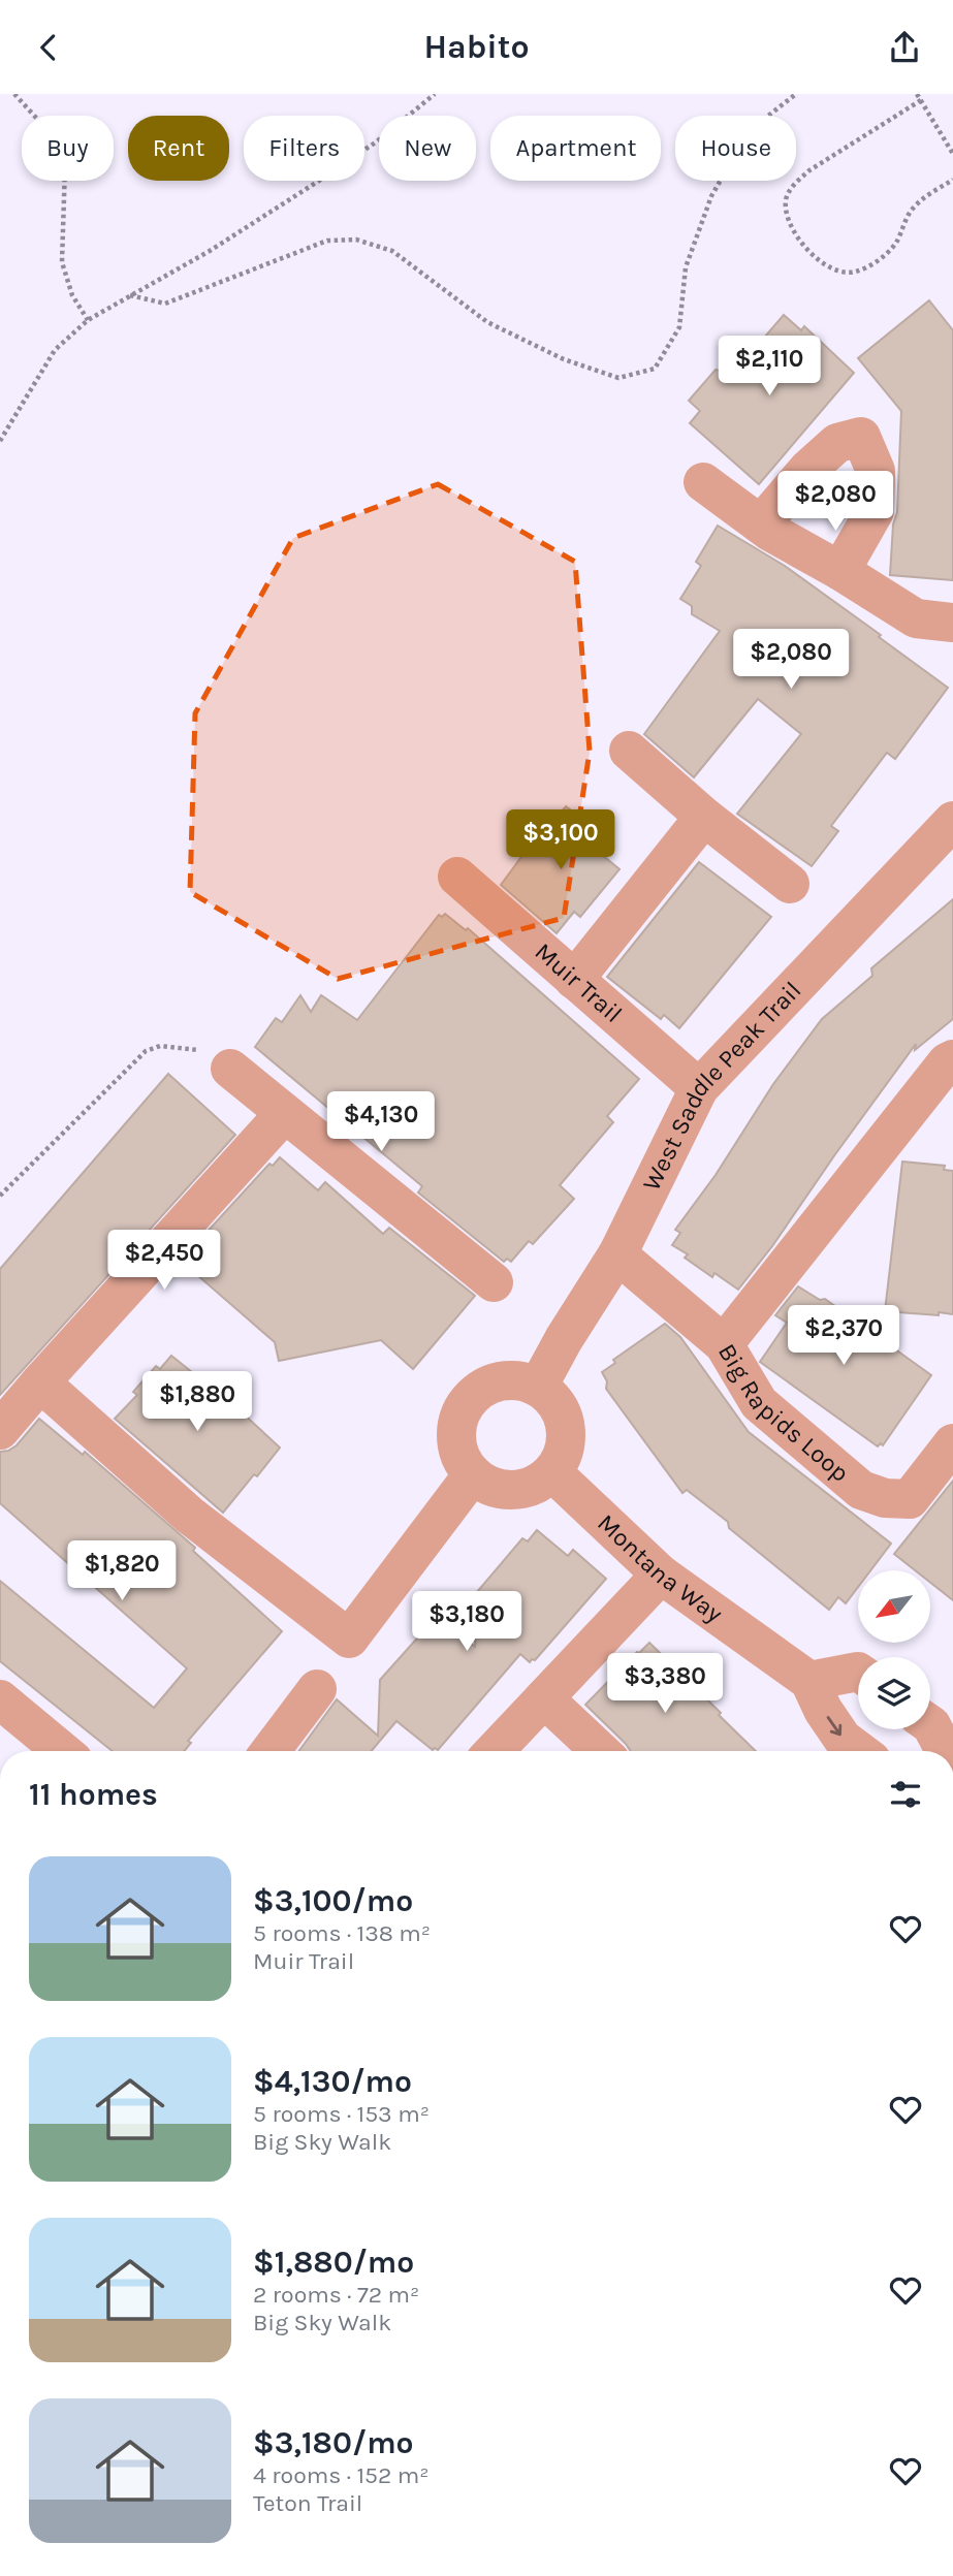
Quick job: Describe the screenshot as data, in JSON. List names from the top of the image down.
{
  "streets": {
    "street": [
      "Muir Trail",
      "West Saddle Peak Trail",
      "Big Rapids Loop",
      "Montana Way"
    ]
  },
  "crossings": [
    ["Muir Trail", "West Saddle Peak Trail"],
    ["West Saddle Peak Trail", "Big Rapids Loop"],
    ["West Saddle Peak Trail", "Montana Way"]
  ],
  "north": "bottom left",
  "page": {
    "header": "Habito",
    "chip": [
      "Buy",
      "Rent",
      "Filters",
      "New",
      "Apartment",
      "House"
    ],
    "price": [
      "$2,110",
      "$2,080",
      "$2,080",
      "$3,100",
      "$4,130",
      "$2,450",
      "$2,370",
      "$1,880",
      "$1,820",
      "$3,180",
      "$3,380"
    ],
    "heading": "11 homes",
    "list": [
      {
        "name": "$3,100/mo",
        "note": "5 rooms · 138 m² · Muir Trail"
      },
      {
        "name": "$4,130/mo",
        "note": "5 rooms · 153 m² · Big Sky Walk"
      },
      {
        "name": "$1,880/mo",
        "note": "2 rooms · 72 m² · Big Sky Walk"
      },
      {
        "name": "$3,180/mo",
        "note": "4 rooms · 152 m² · Teton Trail"
      }
    ]
  }
}
